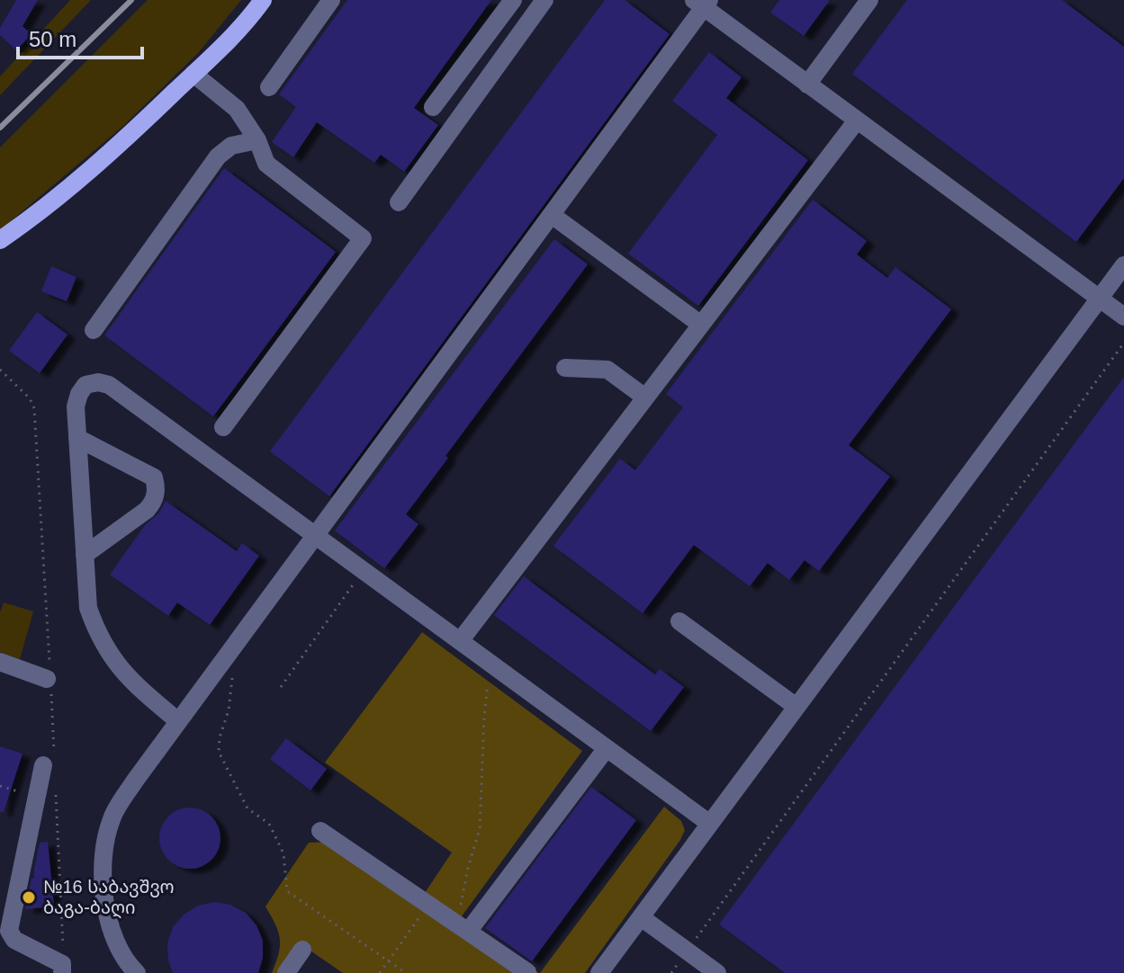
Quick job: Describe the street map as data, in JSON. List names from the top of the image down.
{
  "places": ["№16 საბავშვო ბაგა-ბაღი"],
  "scale_bar": "50 m"
}
